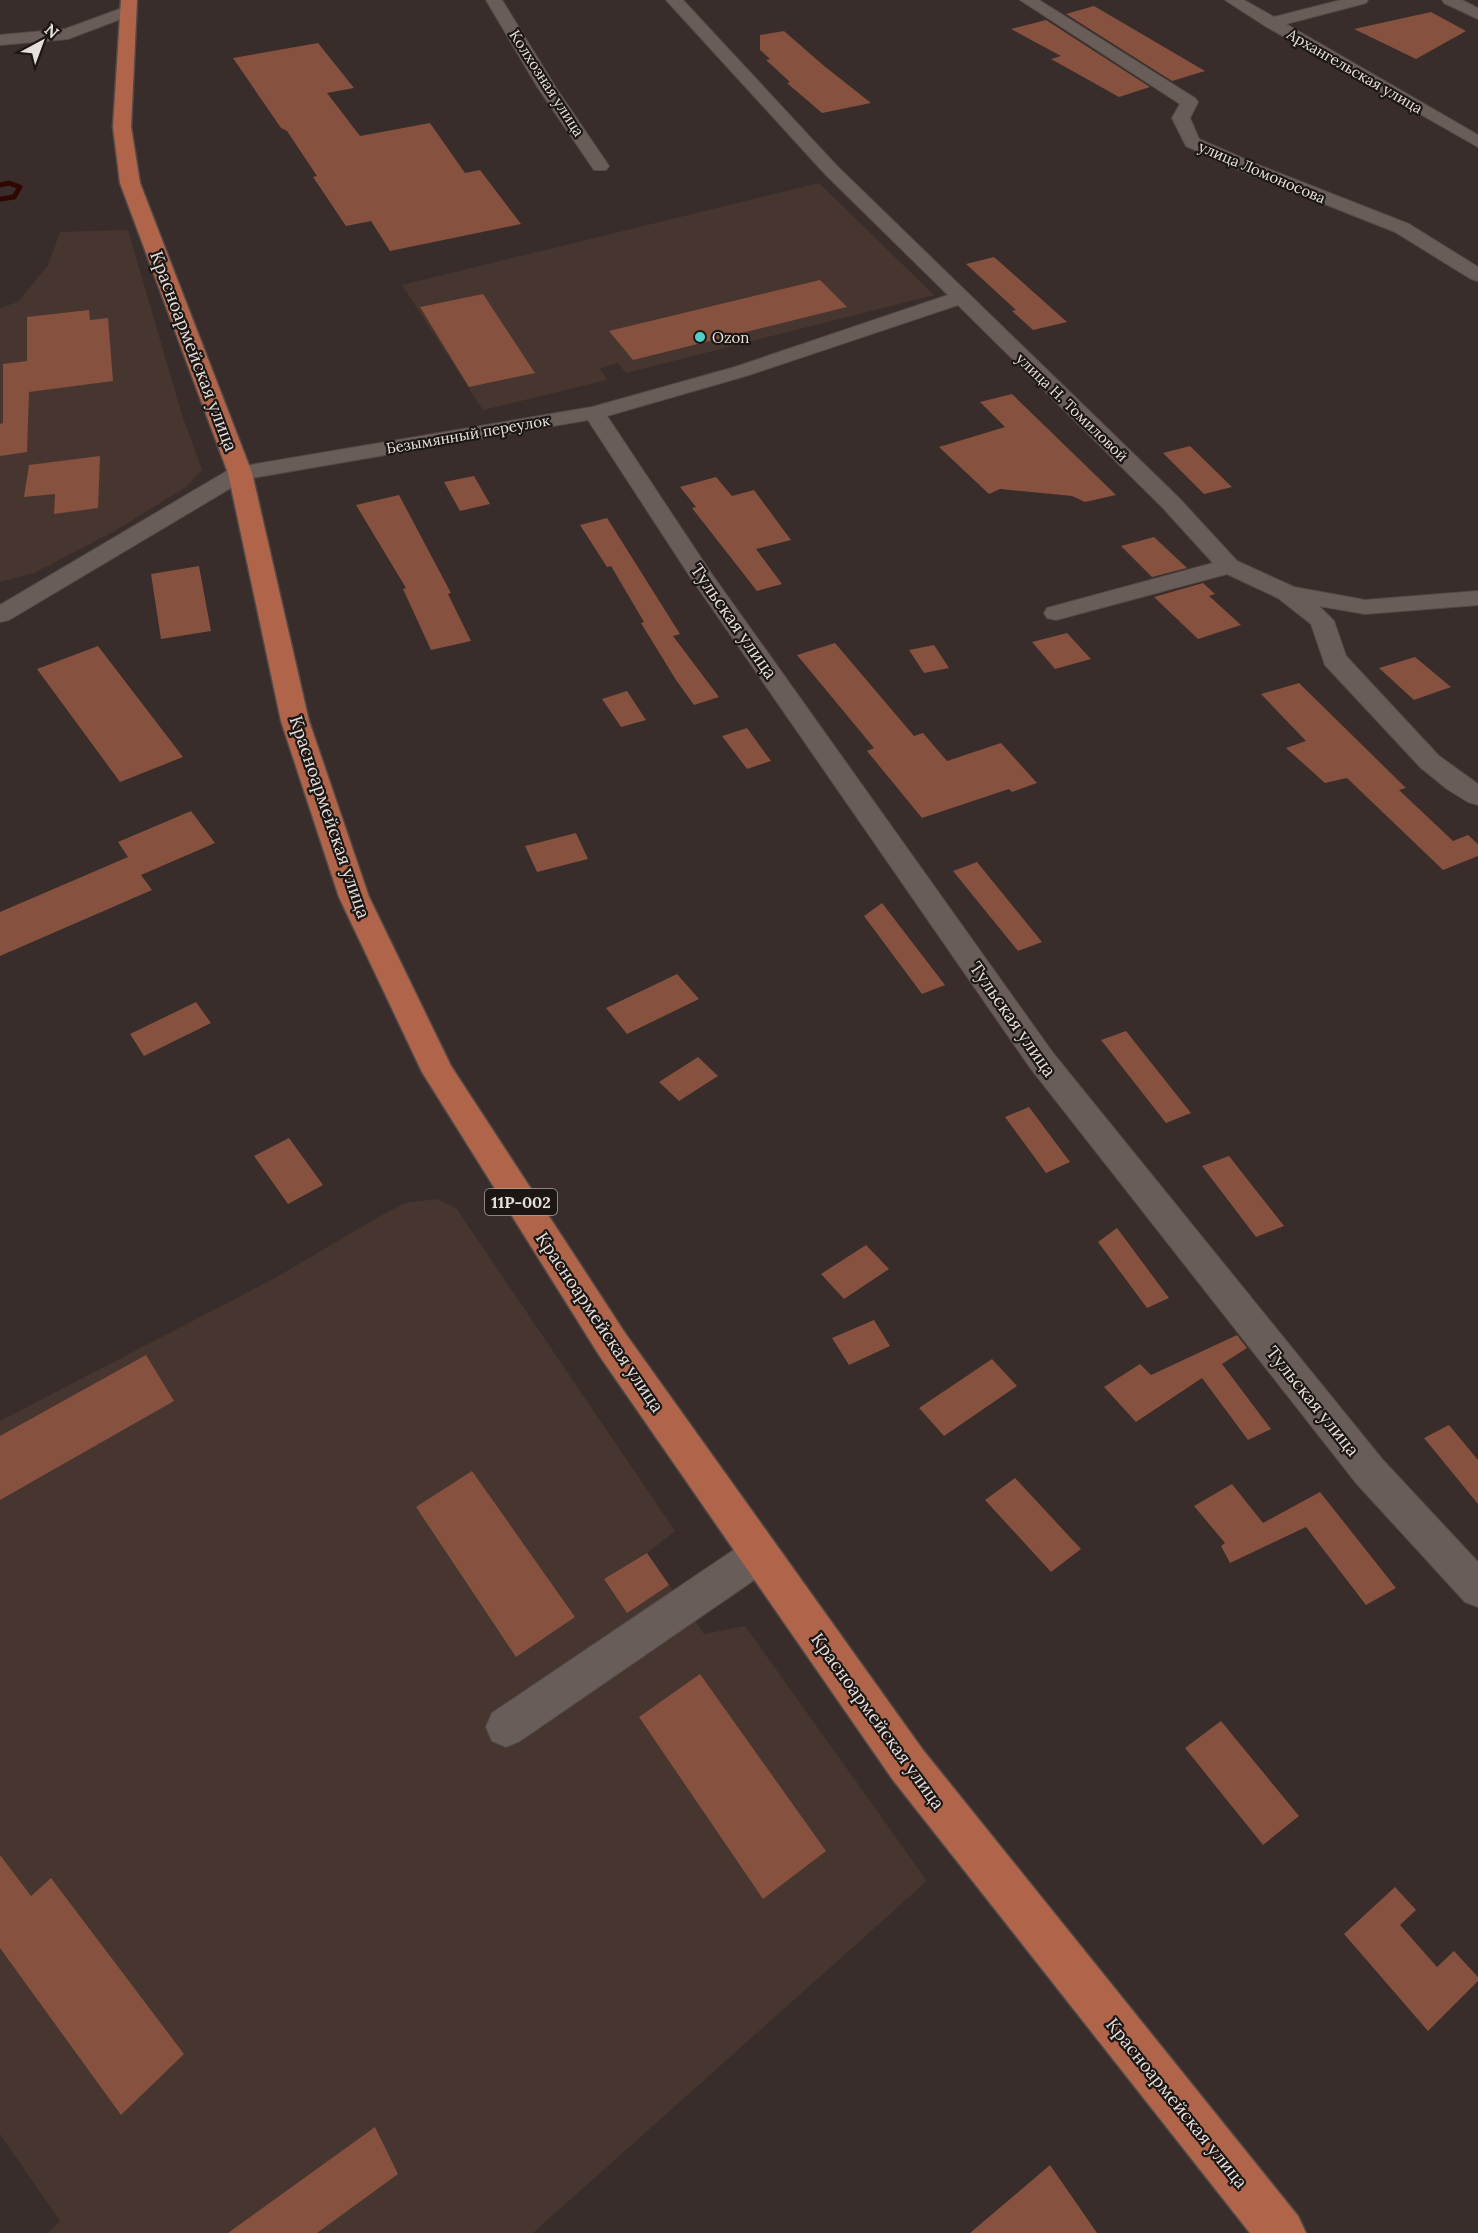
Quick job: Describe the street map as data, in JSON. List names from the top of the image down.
{
  "streets": {
    "main road": ["Красноармейская улица", "11Р-002"],
    "street": [
      "Архангельская улица",
      "Колхозная улица",
      "улица Ломоносова",
      "улица Н. Томиловой",
      "Безымянный переулок",
      "Тульская улица"
    ]
  },
  "crossings": [
    ["Красноармейская улица", "Безымянный переулок"],
    ["улица Н. Томиловой", "Безымянный переулок"],
    ["Безымянный переулок", "Тульская улица"]
  ],
  "places": ["Ozon"],
  "north": "top right"
}
